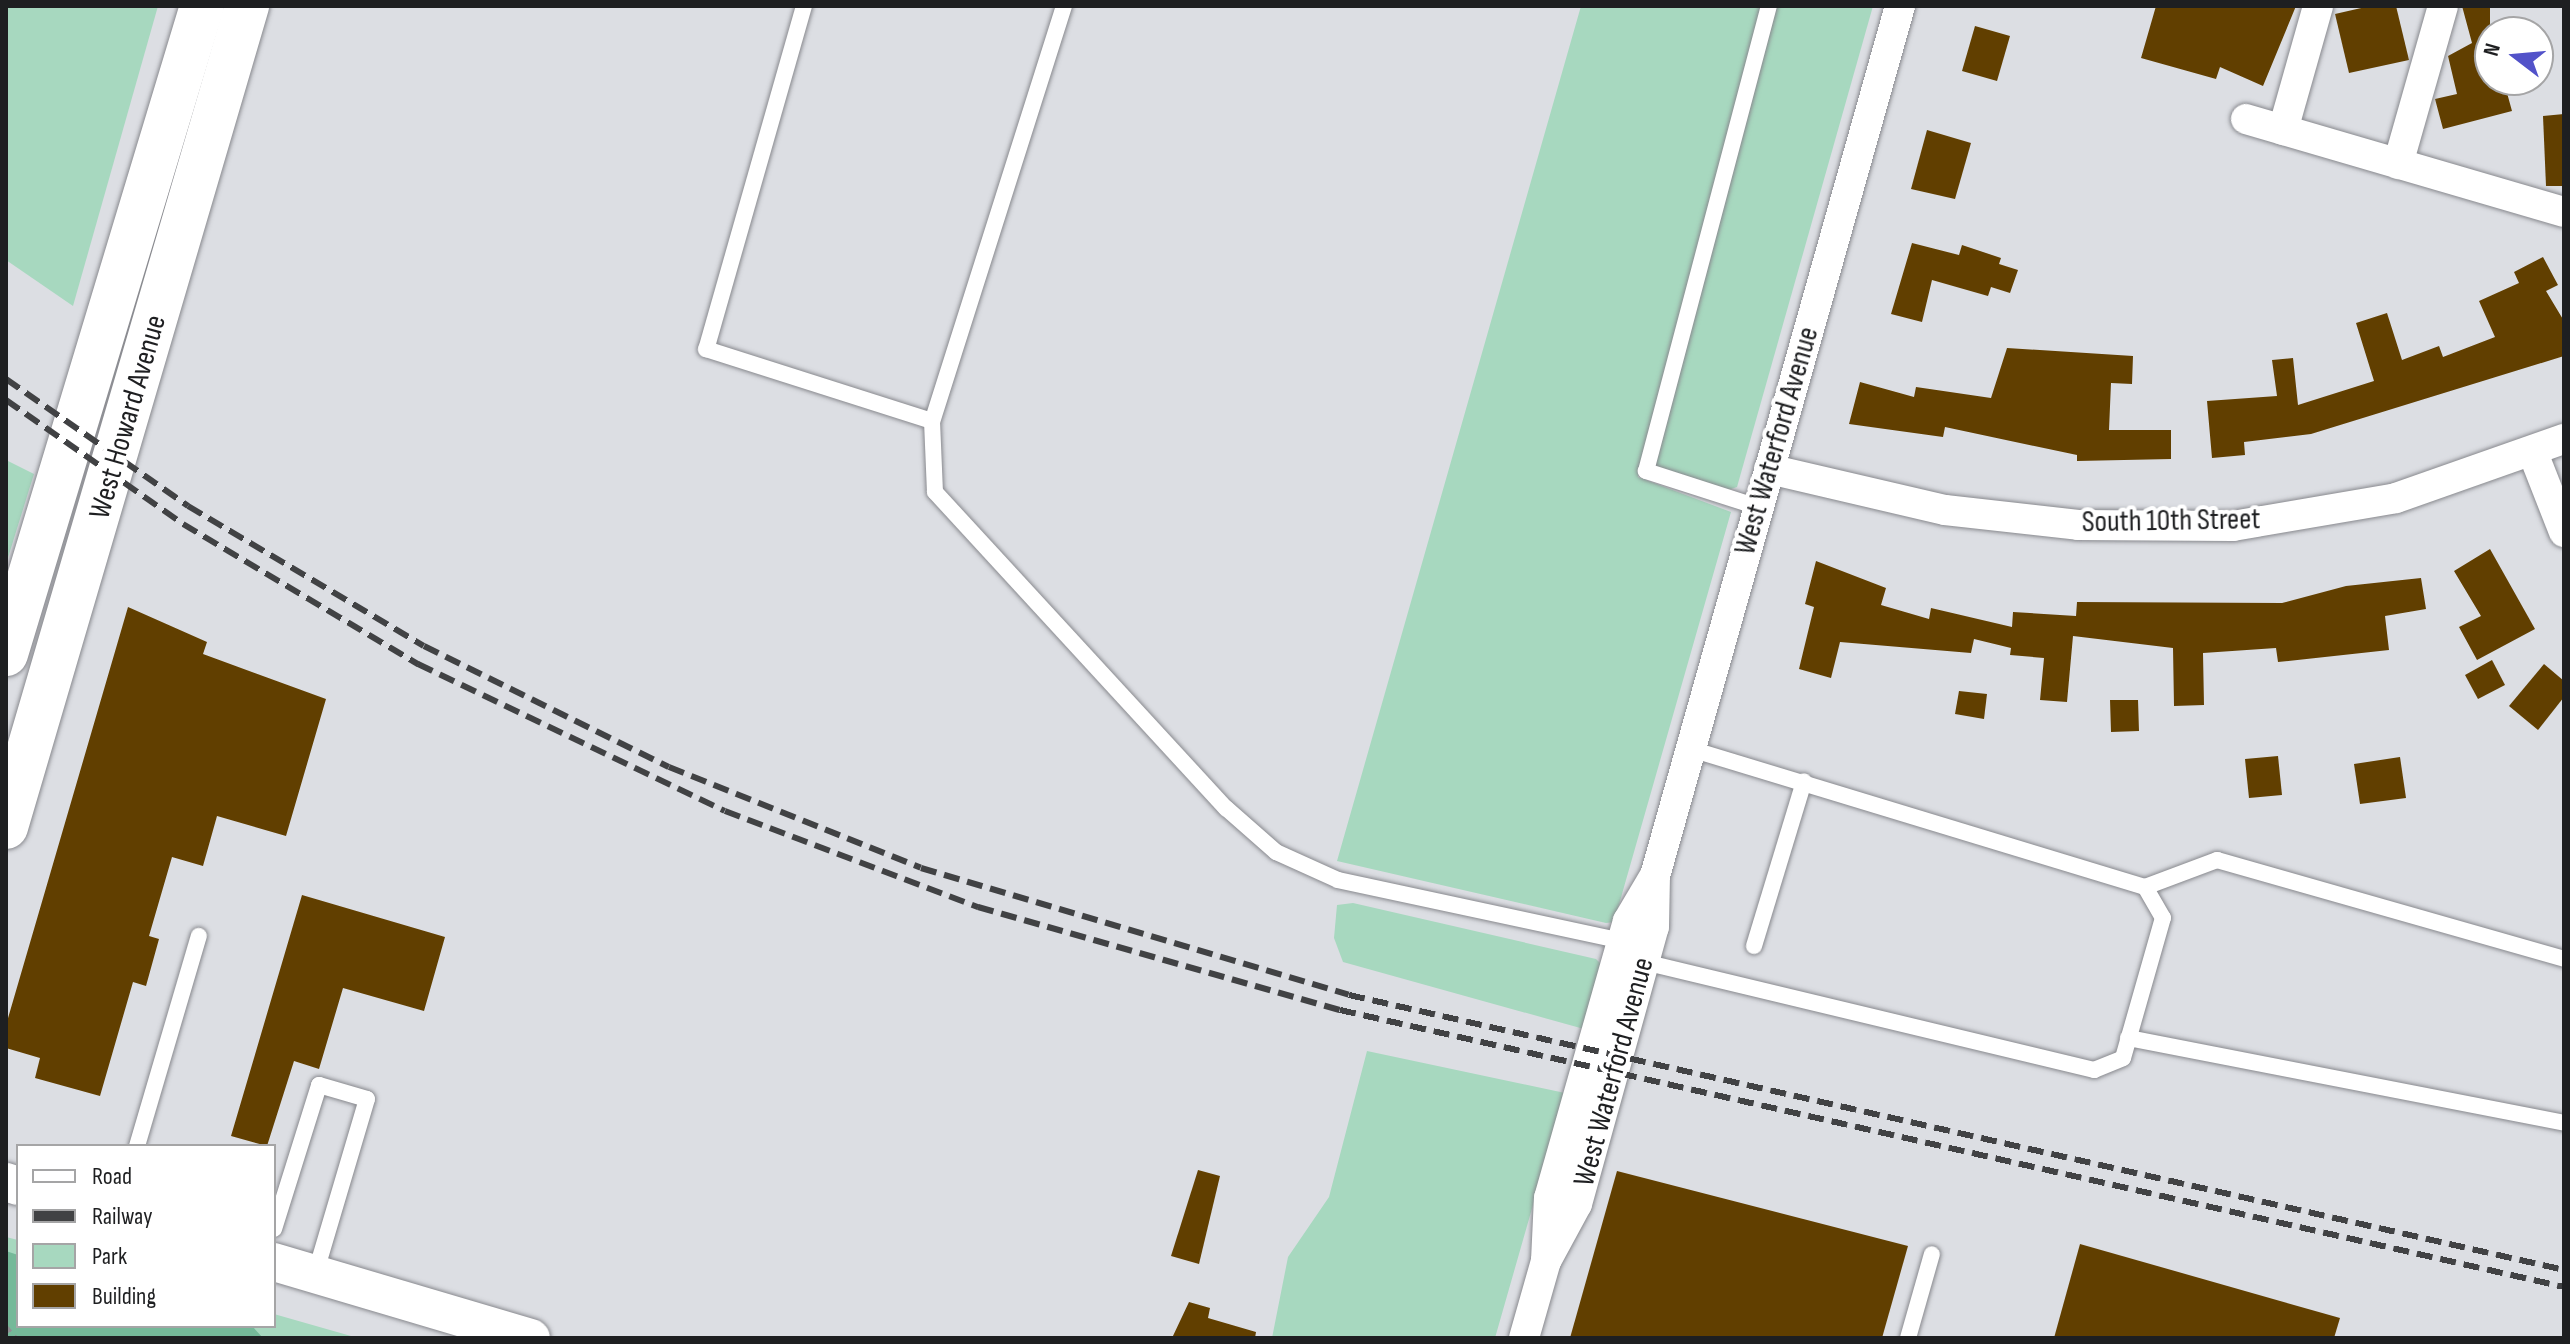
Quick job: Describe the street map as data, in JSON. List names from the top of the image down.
{
  "streets": {
    "main road": ["West Howard Avenue"],
    "street": ["West Waterford Avenue", "South 10th Street"]
  },
  "crossings": [
    ["West Waterford Avenue", "South 10th Street"]
  ],
  "legend": [
    "Road",
    "Railway",
    "Park",
    "Building"
  ],
  "north": "left"
}
